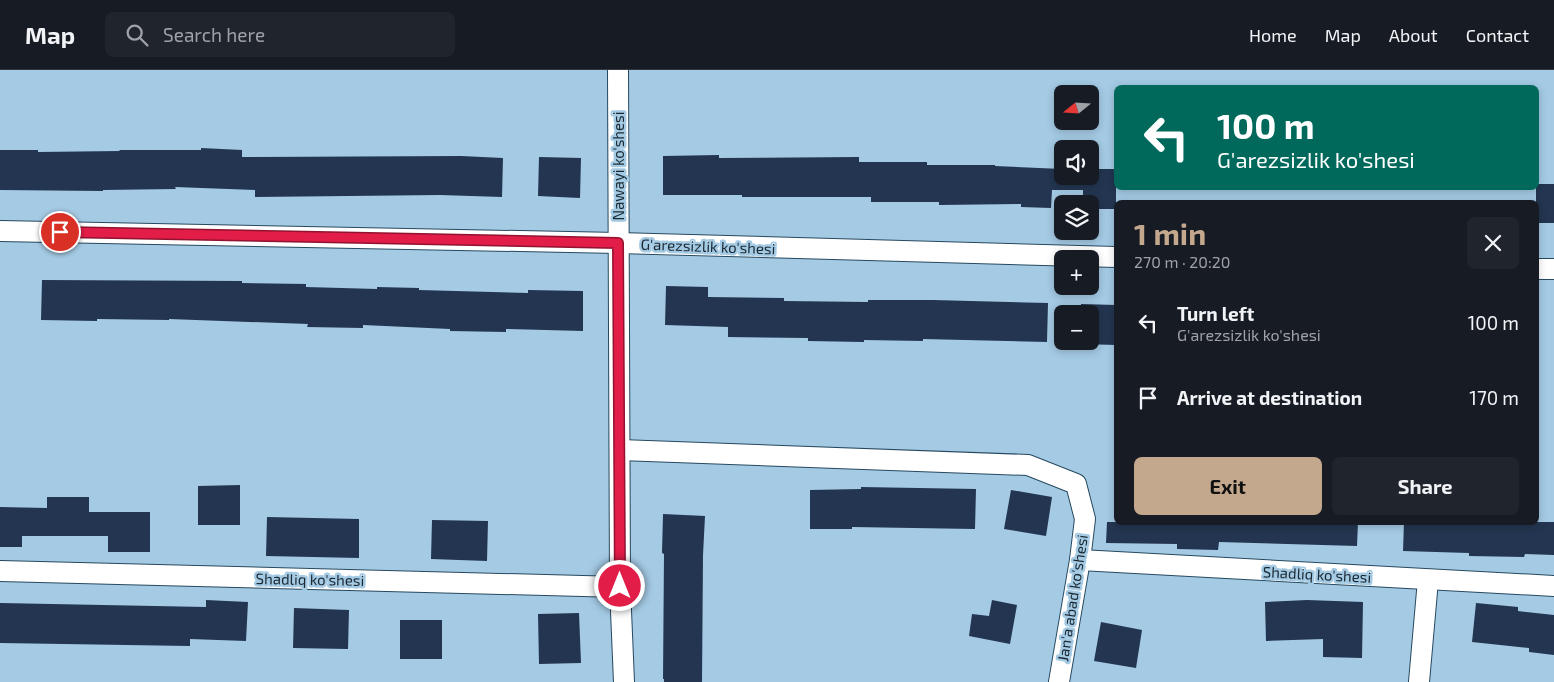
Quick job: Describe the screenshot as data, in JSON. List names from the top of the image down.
{
  "streets": {
    "street": [
      "Nawayi ko'shesi",
      "G'arezsizlik ko'shesi",
      "Shadliq ko'shesi",
      "Jan'a abad ko'shesi"
    ]
  },
  "crossings": [
    ["Nawayi ko'shesi", "G'arezsizlik ko'shesi"],
    ["Nawayi ko'shesi", "Shadliq ko'shesi"],
    ["Nawayi ko'shesi", "Jan'a abad ko'shesi"],
    ["Shadliq ko'shesi", "Jan'a abad ko'shesi"]
  ],
  "north": "left",
  "page": {
    "header": "Map",
    "search": "Search here",
    "nav": [
      "Home",
      "Map",
      "About",
      "Contact"
    ],
    "map_buttons": ["+", "−"],
    "turn": ["100 m", "G'arezsizlik ko'shesi"],
    "heading": ["1 min", "270 m · 20:20"],
    "list": [
      {
        "name": "Turn left",
        "note": "G'arezsizlik ko'shesi",
        "value": "100 m"
      },
      {
        "name": "Arrive at destination",
        "value": "170 m"
      }
    ],
    "buttons": ["Exit", "Share"]
  }
}
